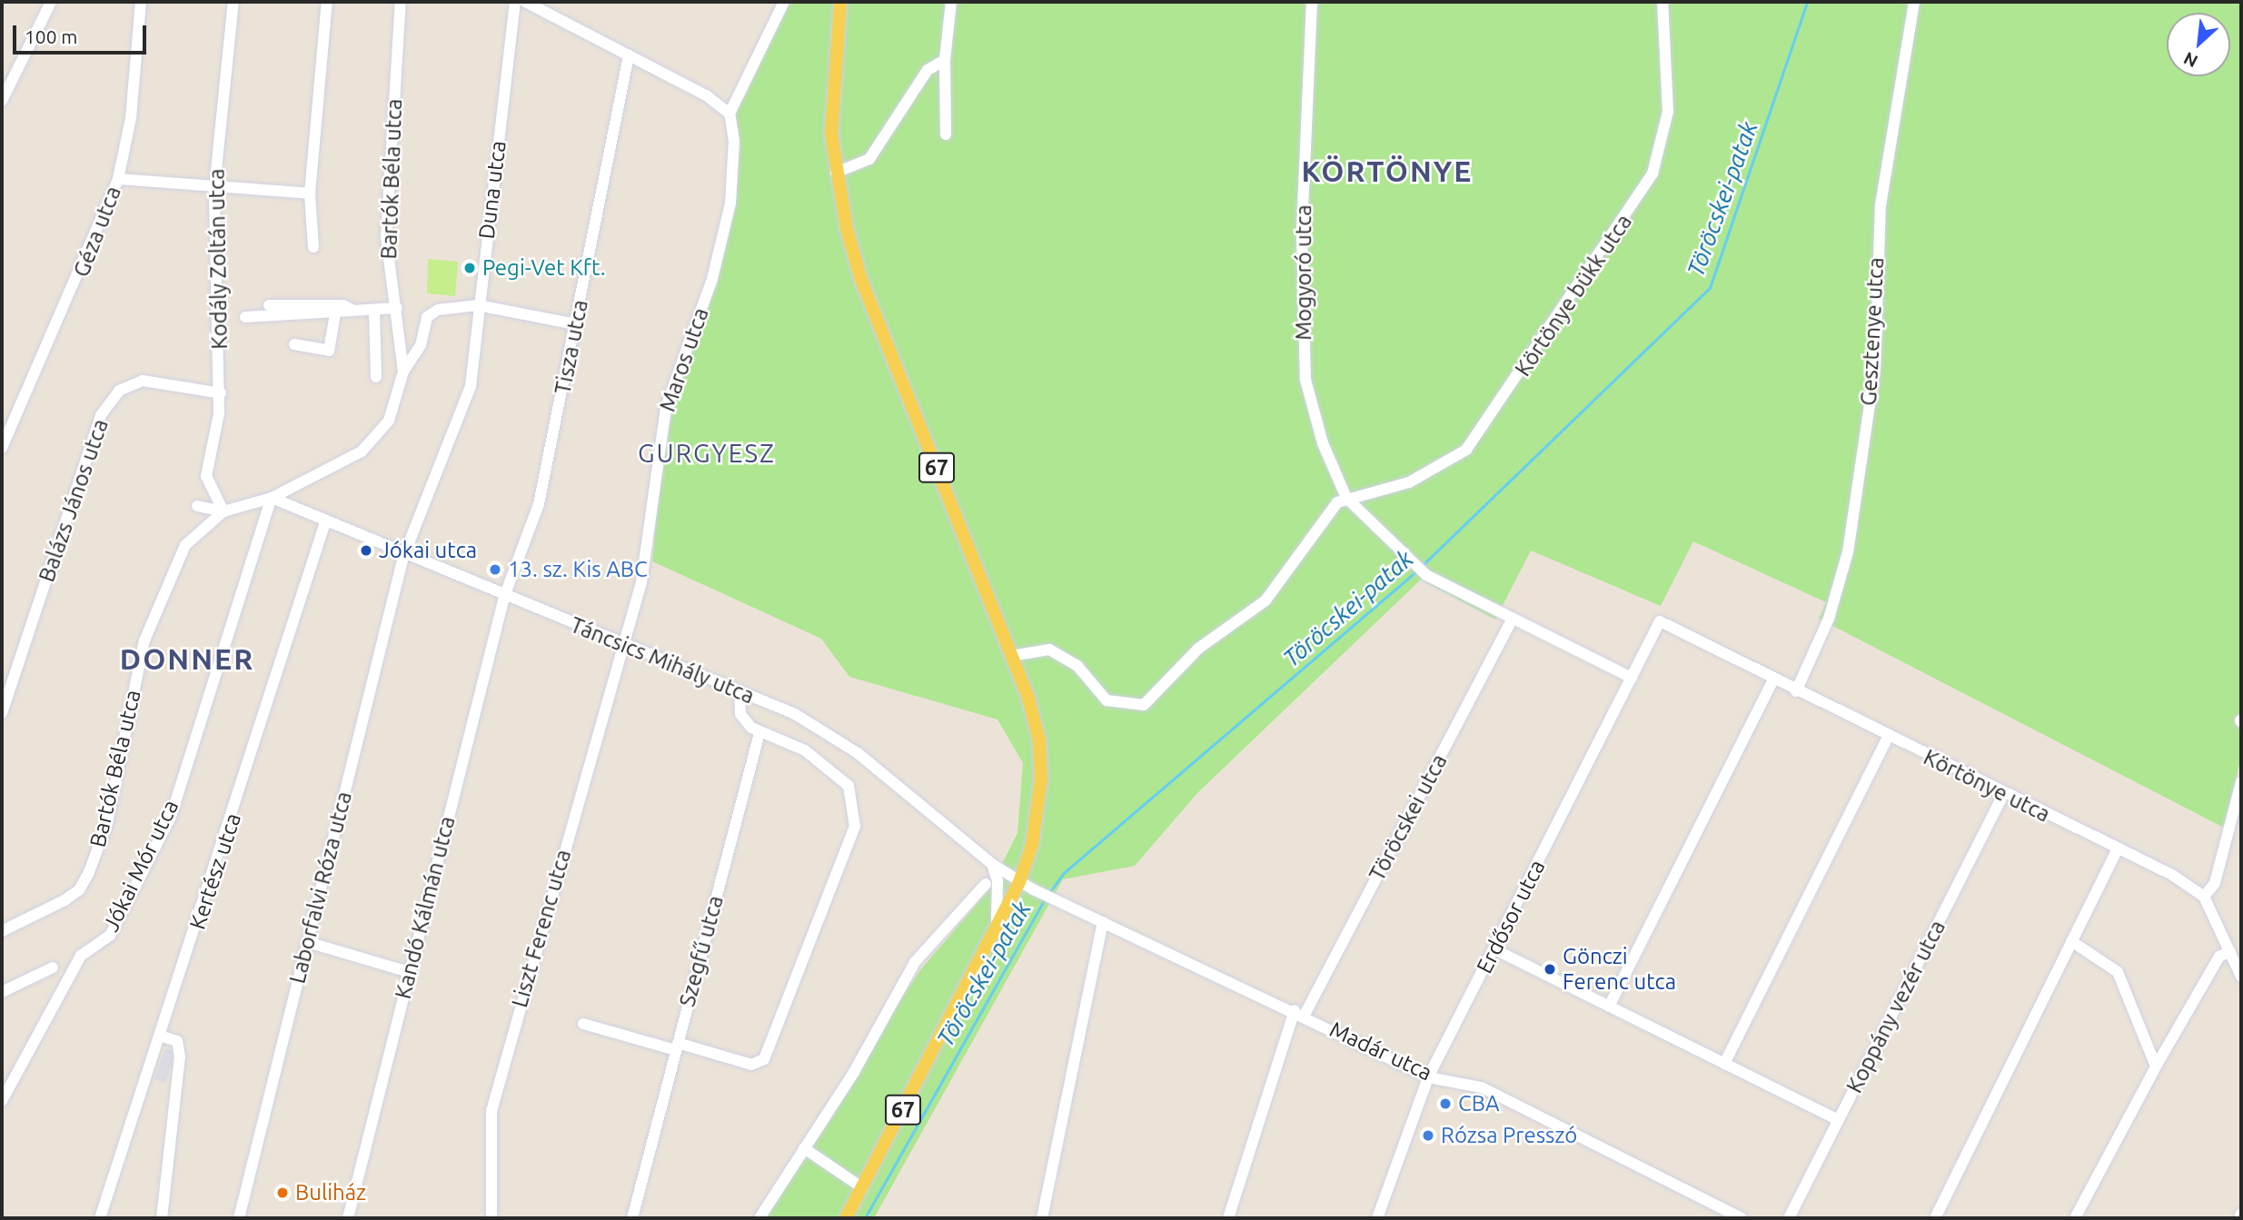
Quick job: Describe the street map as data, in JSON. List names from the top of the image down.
{
  "streets": {
    "main road": ["67"],
    "street": [
      "Bartók Béla utca",
      "Duna utca",
      "Géza utca",
      "Kodály Zoltán utca",
      "Mogyoró utca",
      "Körtönye bükk utca",
      "Gesztenye utca",
      "Tisza utca",
      "Maros utca",
      "Balázs János utca",
      "Táncsics Mihály utca",
      "Körtönye utca",
      "Töröcskei utca",
      "Jókai Mór utca",
      "Kertész utca",
      "Laborfalvi Róza utca",
      "Kandó Kálmán utca",
      "Erdősor utca",
      "Liszt Ferenc utca",
      "Szegfű utca",
      "Koppány vezér utca",
      "Madár utca"
    ]
  },
  "crossings": [
    ["Bartók Béla utca", "Kodály Zoltán utca"],
    ["Bartók Béla utca", "Táncsics Mihály utca"],
    ["Bartók Béla utca", "Jókai Mór utca"],
    ["Duna utca", "Táncsics Mihály utca"],
    ["Duna utca", "Laborfalvi Róza utca"],
    ["Kodály Zoltán utca", "Balázs János utca"],
    ["Mogyoró utca", "Körtönye bükk utca"],
    ["Gesztenye utca", "Körtönye utca"],
    ["Tisza utca", "Táncsics Mihály utca"],
    ["Tisza utca", "Kandó Kálmán utca"],
    ["Maros utca", "Táncsics Mihály utca"],
    ["Maros utca", "Liszt Ferenc utca"],
    ["67", "Táncsics Mihály utca"],
    ["67", "Madár utca"],
    ["Táncsics Mihály utca", "Jókai Mór utca"],
    ["Táncsics Mihály utca", "Kertész utca"],
    ["Táncsics Mihály utca", "Laborfalvi Róza utca"],
    ["Táncsics Mihály utca", "Kandó Kálmán utca"],
    ["Táncsics Mihály utca", "Liszt Ferenc utca"],
    ["Táncsics Mihály utca", "Madár utca"],
    ["Körtönye utca", "Erdősor utca"],
    ["Körtönye utca", "Koppány vezér utca"],
    ["Töröcskei utca", "Madár utca"],
    ["Erdősor utca", "Madár utca"]
  ],
  "districts": ["KÖRTÖNYE", "GURGYESZ", "DONNER"],
  "water": ["Töröcskei-patak"],
  "places": [
    "Pegi-Vet Kft.",
    "Jókai utca",
    "13. sz. Kis ABC",
    "Gönczi Ferenc utca",
    "CBA",
    "Rózsa Presszó",
    "Buliház"
  ],
  "scale_bar": "100 m",
  "north": "bottom left"
}
